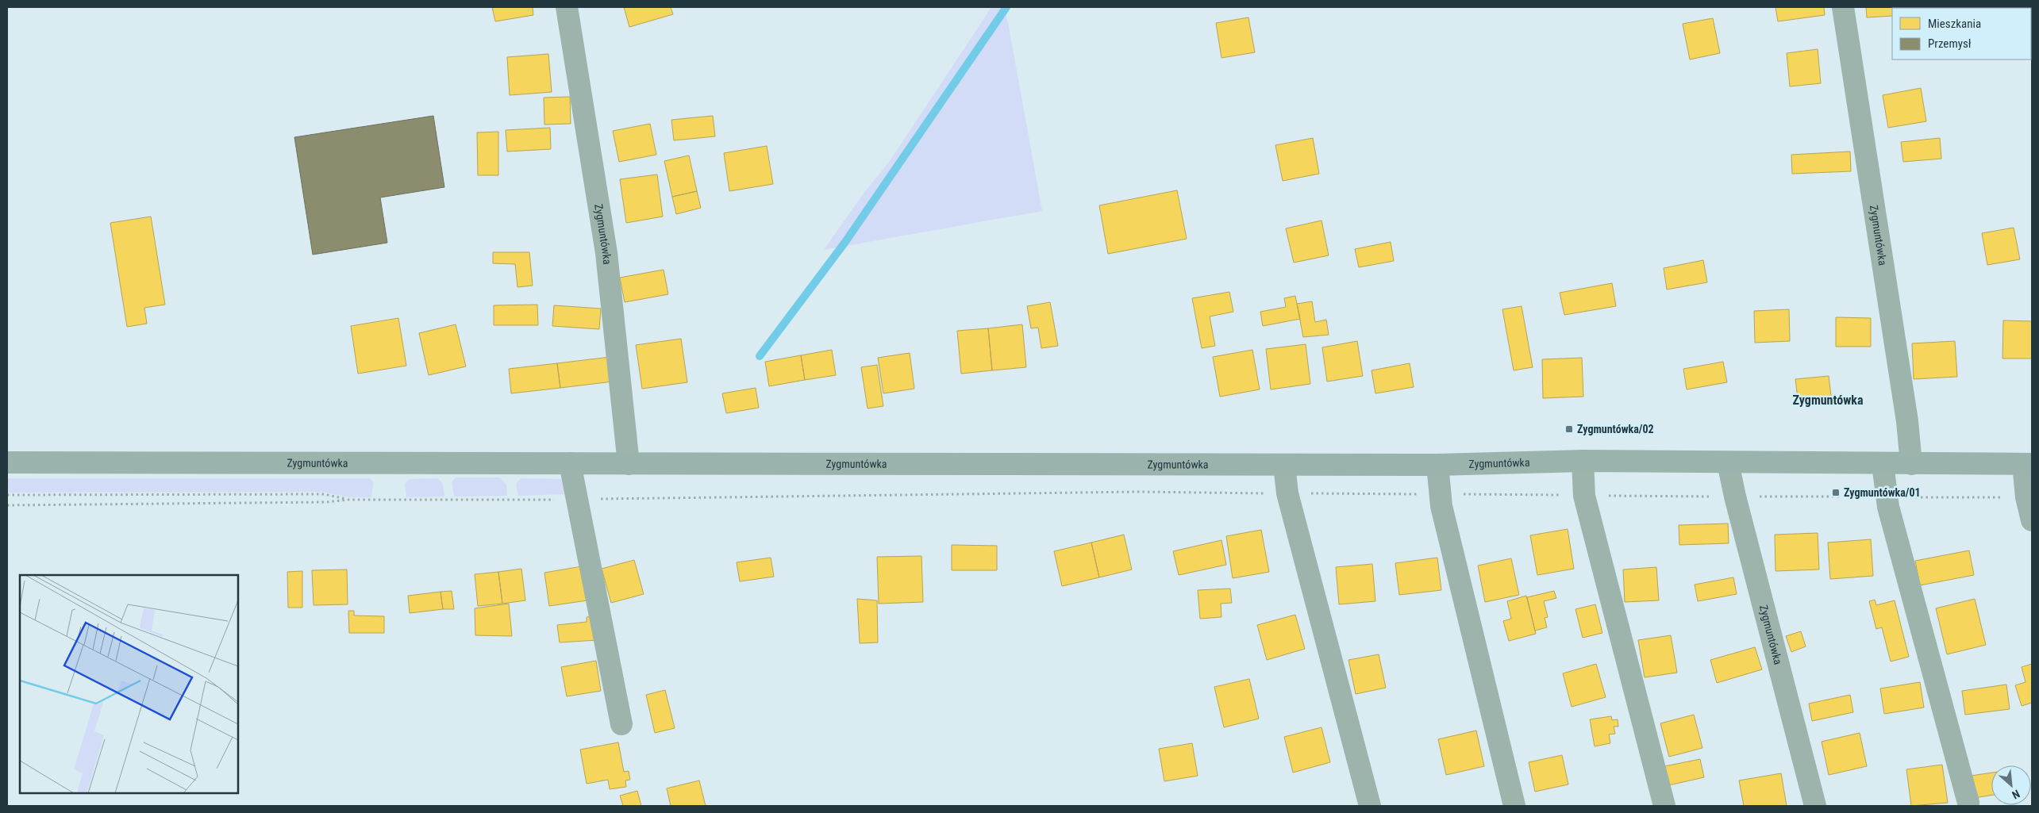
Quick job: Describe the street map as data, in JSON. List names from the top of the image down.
{
  "streets": {
    "street": ["Zygmuntówka"]
  },
  "districts": ["Zygmuntówka"],
  "places": {
    "transit": ["Zygmuntówka/02", "Zygmuntówka/01"]
  },
  "legend": ["Mieszkania", "Przemysł"],
  "north": "bottom right"
}
